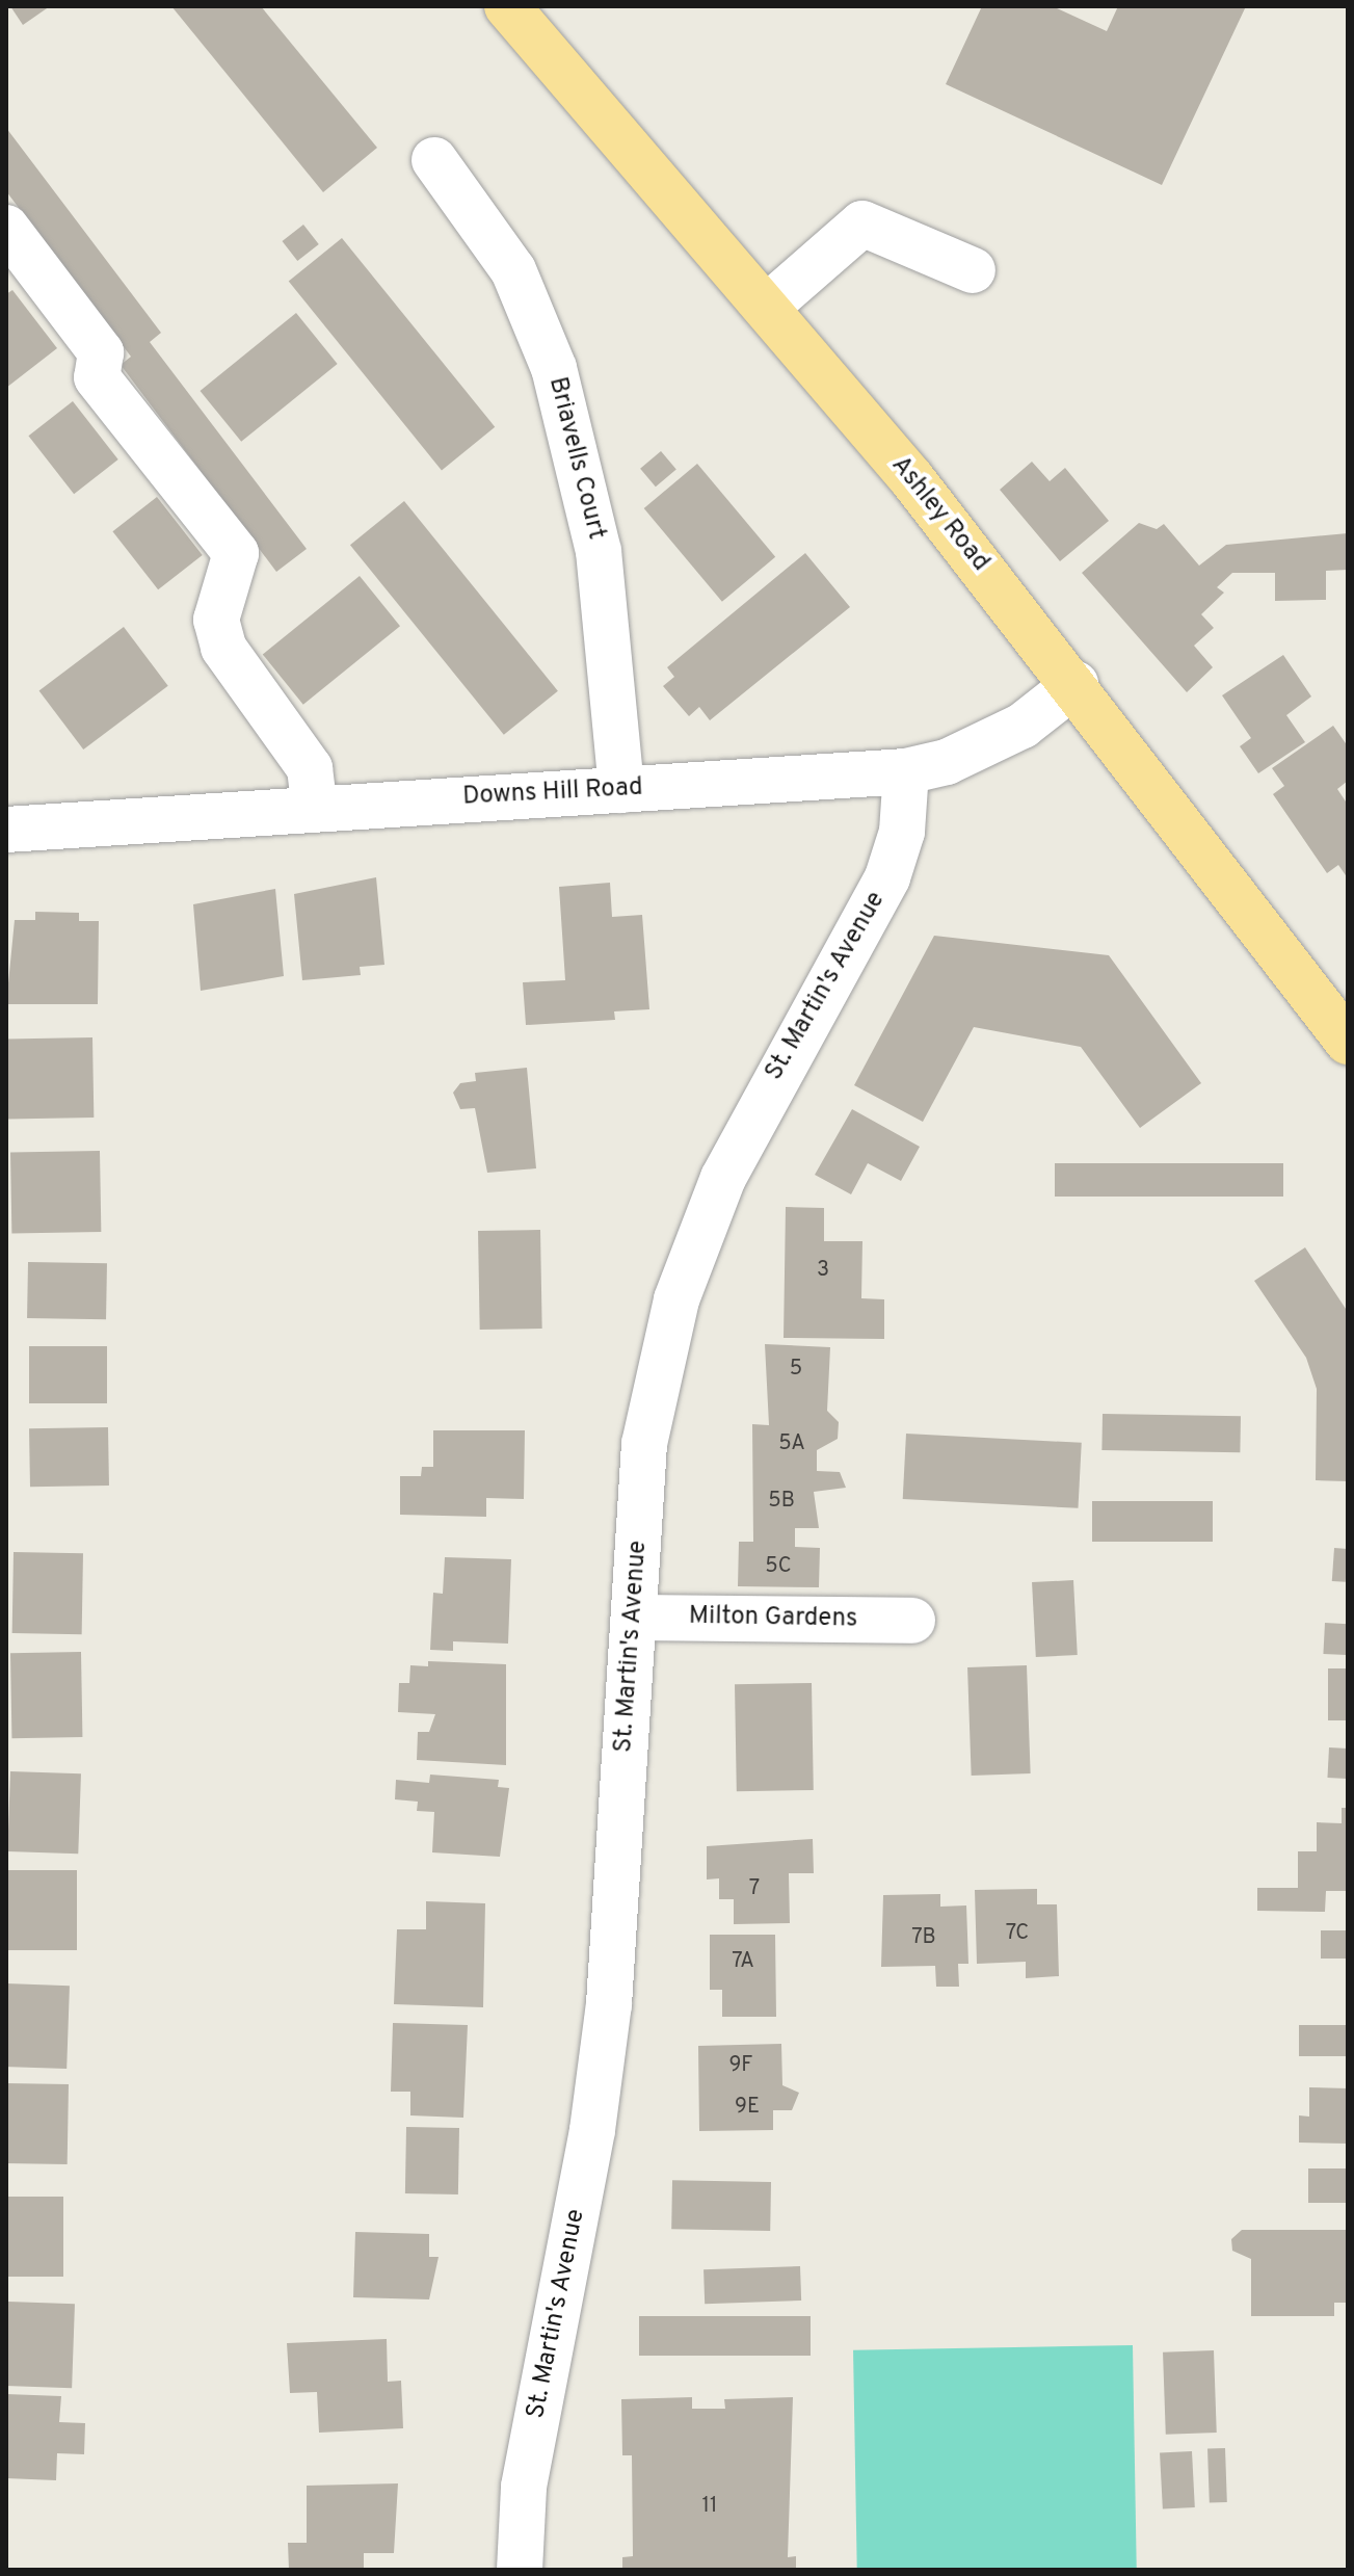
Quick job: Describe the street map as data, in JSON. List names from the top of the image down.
{
  "streets": {
    "main road": ["Ashley Road"],
    "street": [
      "Briavells Court",
      "Downs Hill Road",
      "St. Martin's Avenue",
      "Milton Gardens"
    ]
  },
  "crossings": [
    ["Briavells Court", "Downs Hill Road"],
    ["Ashley Road", "Downs Hill Road"],
    ["Downs Hill Road", "St. Martin's Avenue"],
    ["St. Martin's Avenue", "Milton Gardens"]
  ],
  "house_numbers": [
    "3",
    "5",
    "5A",
    "5B",
    "5C",
    "7",
    "7C",
    "7B",
    "7A",
    "9F",
    "9E",
    "11"
  ]
}
